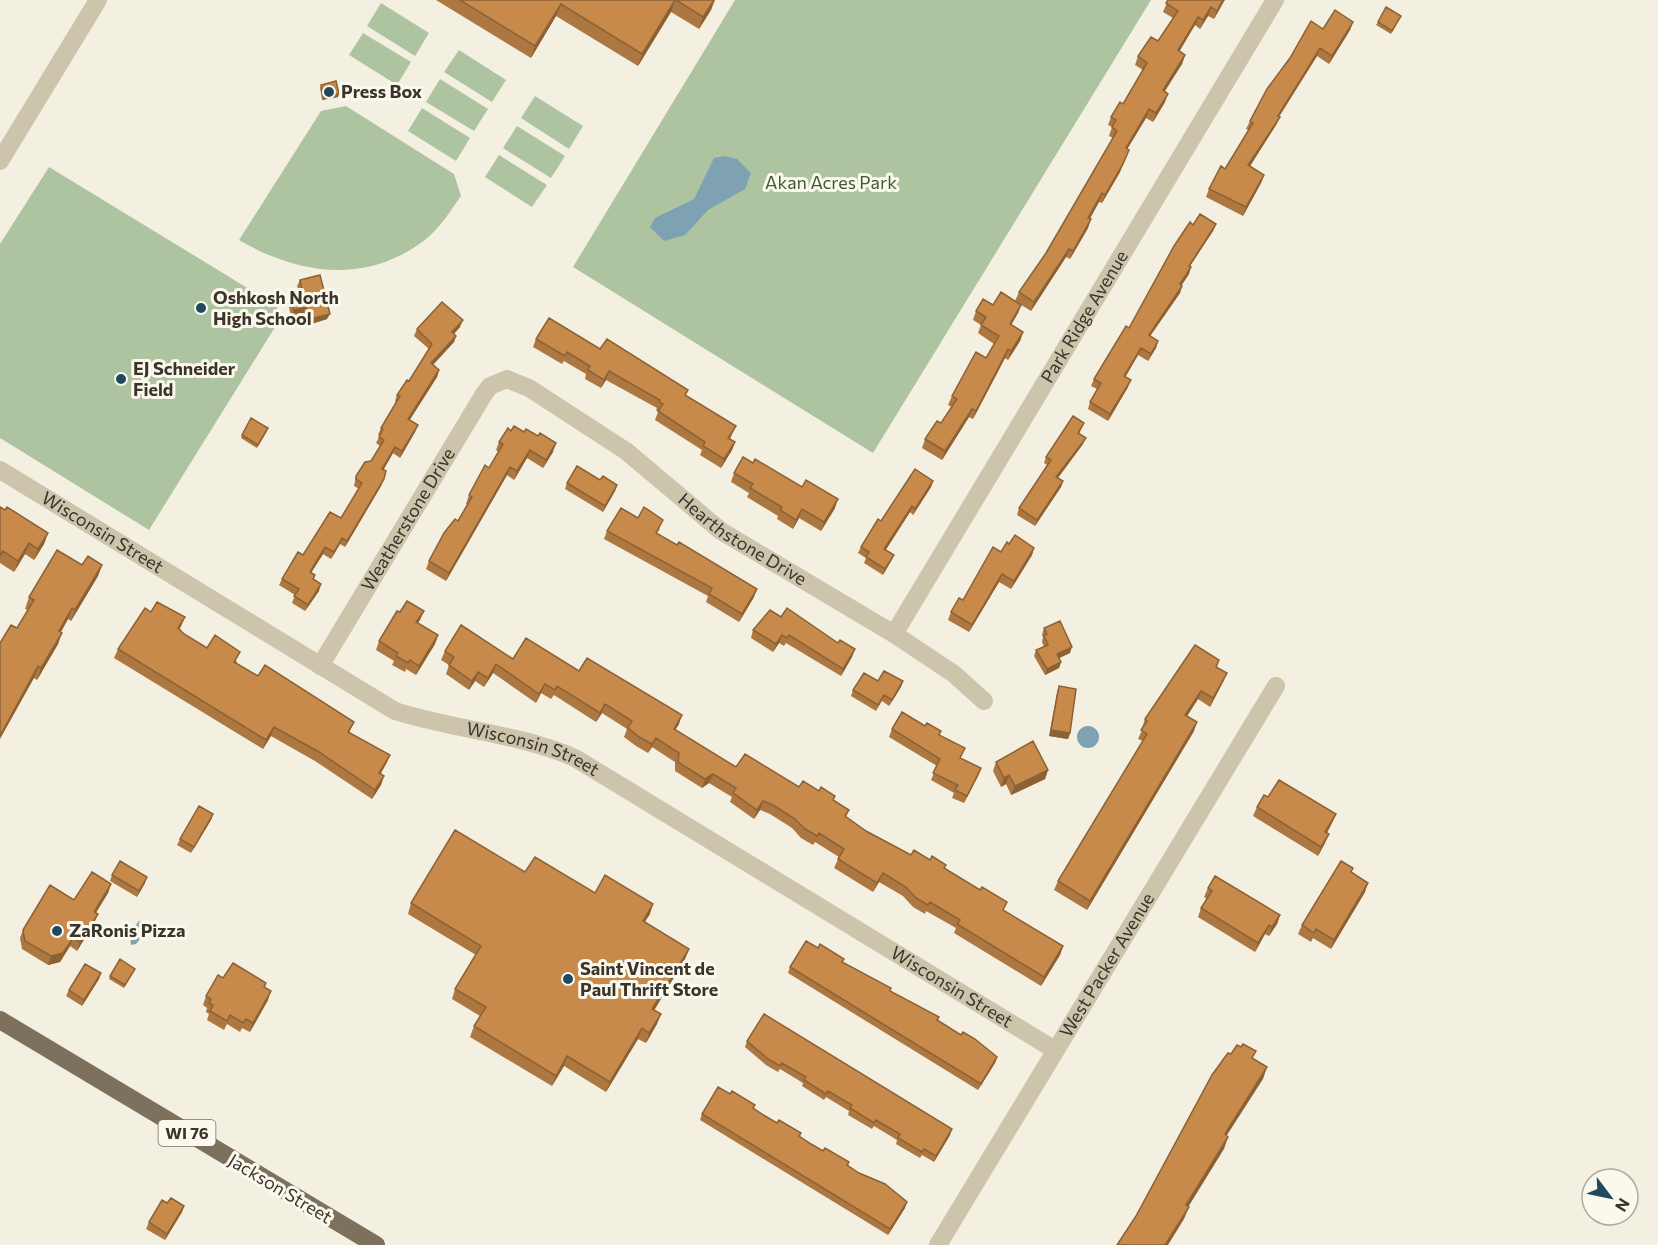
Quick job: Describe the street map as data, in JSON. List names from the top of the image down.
{
  "streets": {
    "main road": ["WI 76", "Jackson Street"],
    "street": [
      "Park Ridge Avenue",
      "Weatherstone Drive",
      "Wisconsin Street",
      "Hearthstone Drive",
      "West Packer Avenue"
    ]
  },
  "crossings": [
    ["Park Ridge Avenue", "Hearthstone Drive"],
    ["Weatherstone Drive", "Wisconsin Street"],
    ["Weatherstone Drive", "Hearthstone Drive"],
    ["Wisconsin Street", "West Packer Avenue"]
  ],
  "parks": ["Akan Acres Park"],
  "places": [
    "Press Box",
    "Oshkosh North High School",
    "EJ Schneider Field",
    "ZaRonis Pizza",
    "Saint Vincent de Paul Thrift Store"
  ],
  "north": "bottom right"
}
